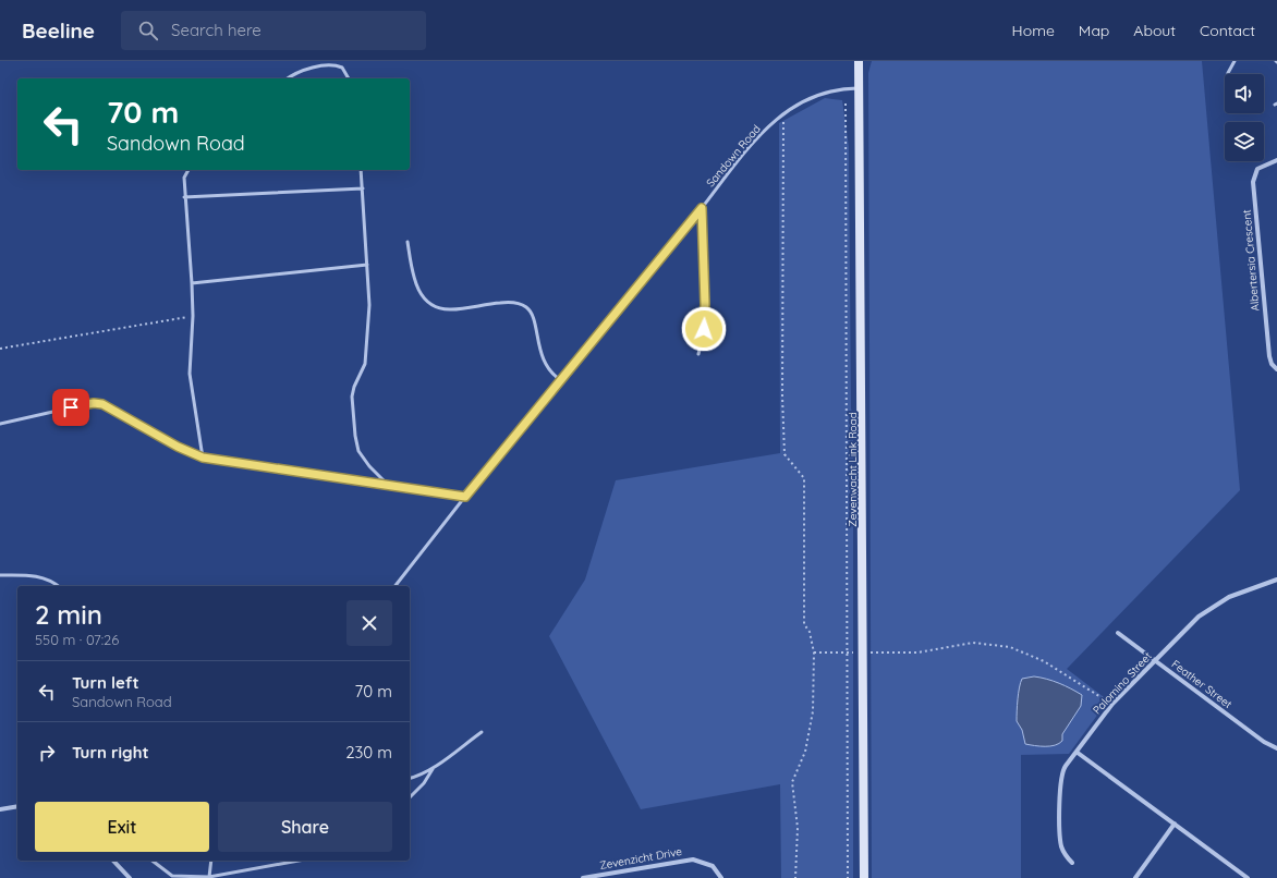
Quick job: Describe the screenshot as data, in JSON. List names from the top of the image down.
{
  "streets": {
    "street": [
      "Albertersia Crescent",
      "Zevenwacht Link Road",
      "Palomino Street",
      "Feather Street",
      "Zevenzicht Drive"
    ],
    "lane": ["Sandown Road"]
  },
  "crossings": [
    ["Sandown Road", "Zevenwacht Link Road"],
    ["Palomino Street", "Feather Street"]
  ],
  "page": {
    "header": "Beeline",
    "search": "Search here",
    "nav": [
      "Home",
      "Map",
      "About",
      "Contact"
    ],
    "turn": ["70 m", "Sandown Road"],
    "heading": ["2 min", "550 m · 07:26"],
    "list": [
      {
        "name": "Turn left",
        "note": "Sandown Road",
        "value": "70 m"
      },
      {
        "name": "Turn right",
        "value": "230 m"
      }
    ],
    "buttons": ["Exit", "Share"]
  }
}
